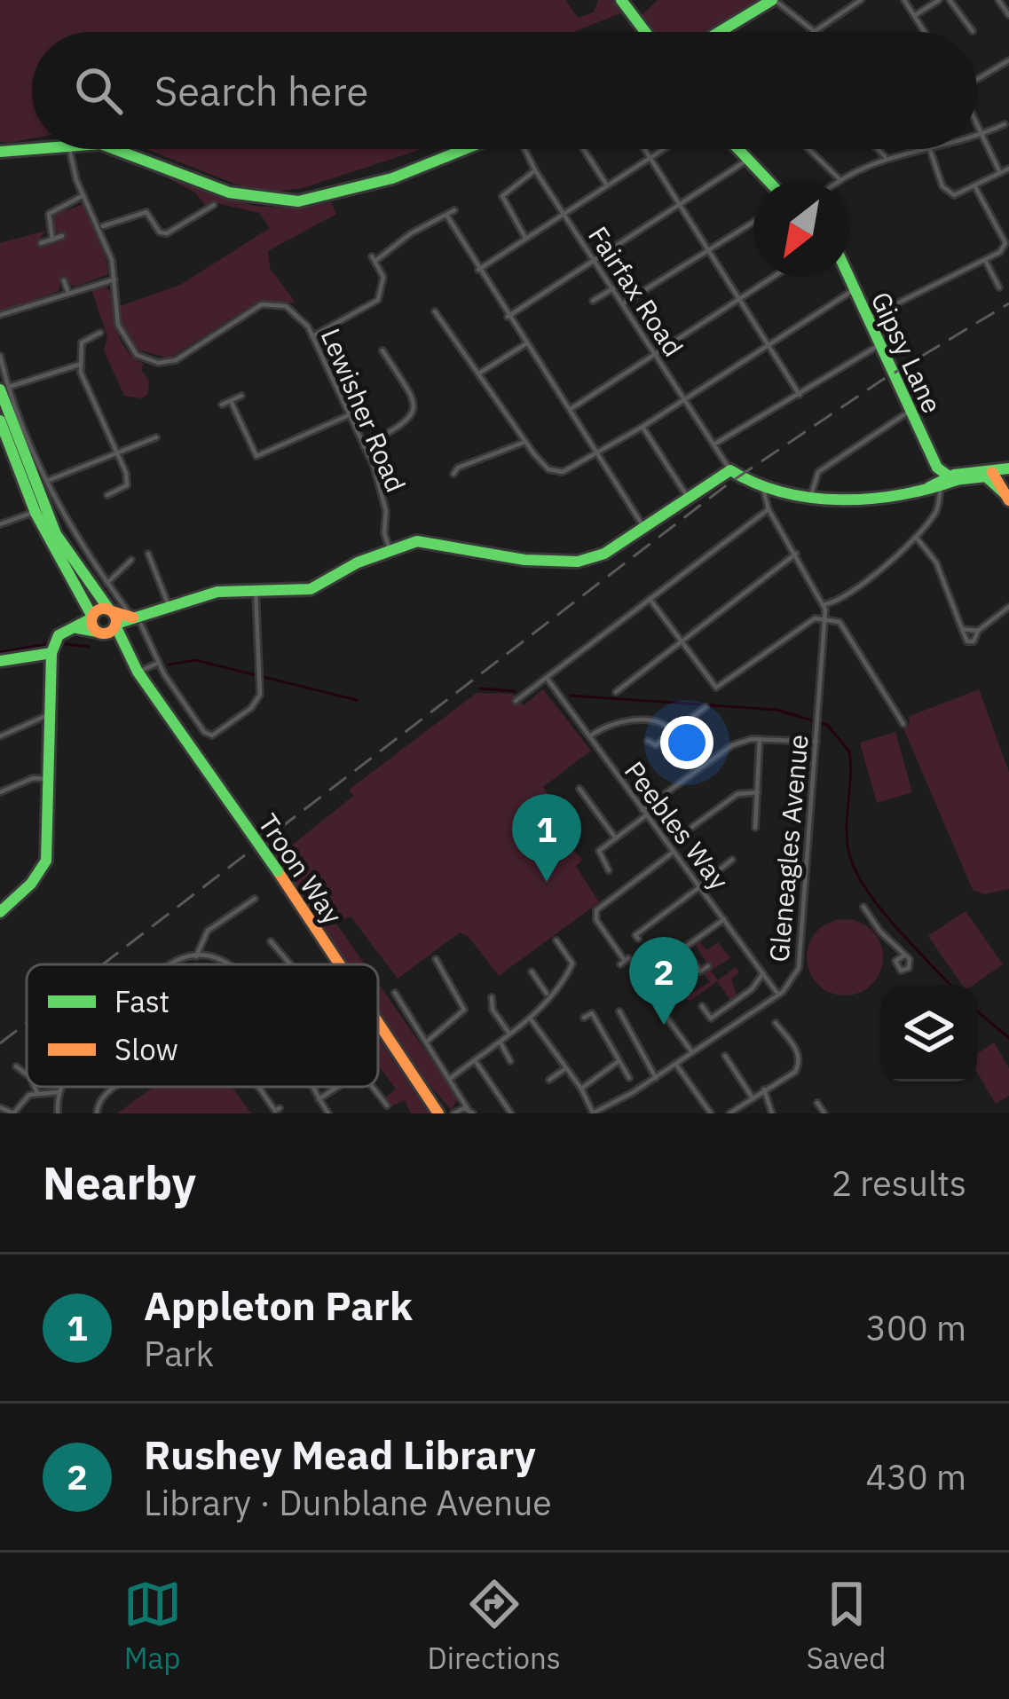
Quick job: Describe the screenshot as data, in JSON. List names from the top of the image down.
{
  "streets": {
    "main road": ["Gipsy Lane", "Troon Way"],
    "street": [
      "Fairfax Road",
      "Lewisher Road",
      "Peebles Way",
      "Gleneagles Avenue"
    ]
  },
  "crossings": [
    ["Peebles Way", "Gleneagles Avenue"]
  ],
  "legend": ["Fast", "Slow"],
  "north": "bottom left",
  "page": {
    "search": "Search here",
    "pins": ["1", "2"],
    "heading": ["Nearby", "2 results"],
    "list": [
      {
        "mark": "1",
        "name": "Appleton Park",
        "note": "Park",
        "value": "300 m"
      },
      {
        "mark": "2",
        "name": "Rushey Mead Library",
        "note": "Library · Dunblane Avenue",
        "value": "430 m"
      }
    ],
    "nav": ["Map", "Directions", "Saved"]
  }
}
